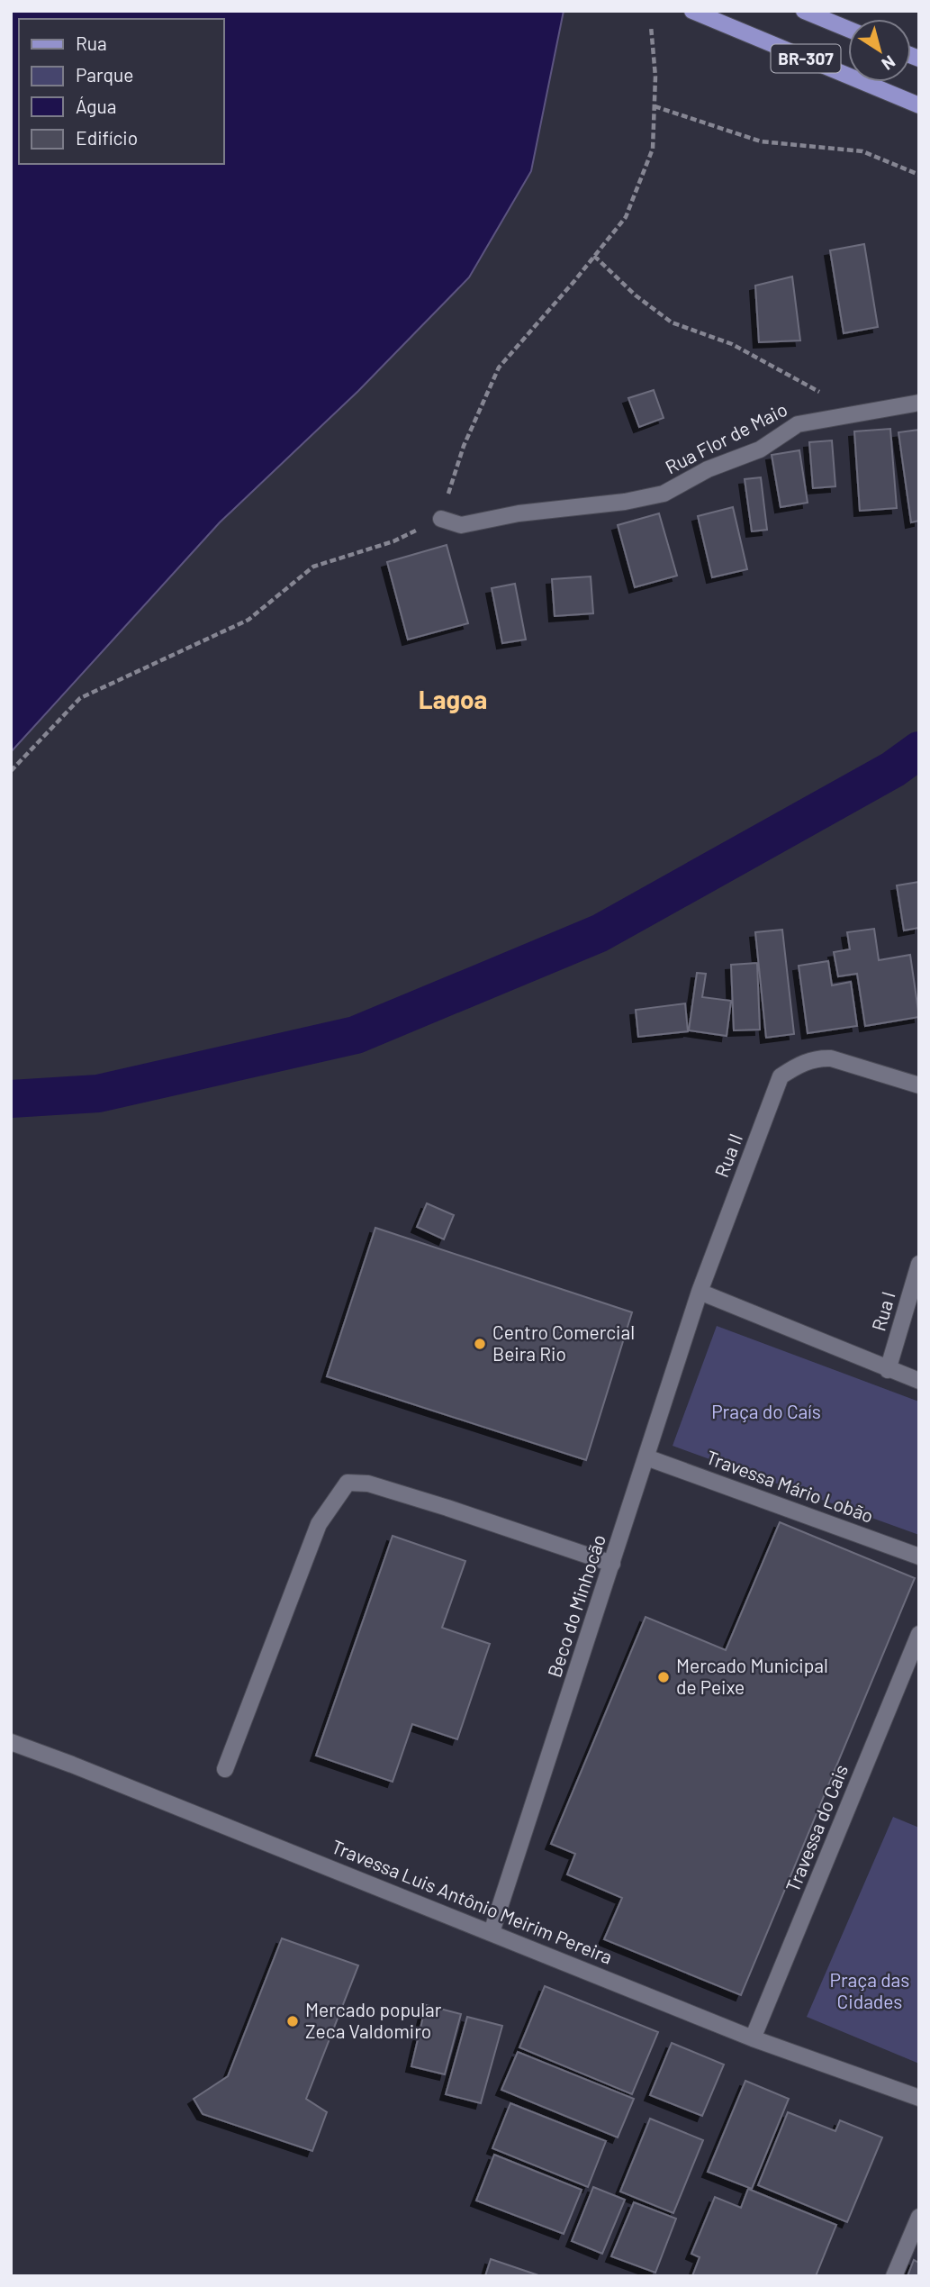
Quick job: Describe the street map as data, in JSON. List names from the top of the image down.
{
  "streets": {
    "main road": ["BR-307"],
    "street": [
      "Rua Flor de Maio",
      "Rua II",
      "Rua I",
      "Travessa Mário Lobão",
      "Beco do Minhocão",
      "Travessa do Cais",
      "Travessa Luis Antônio Meirim Pereira"
    ]
  },
  "crossings": [
    ["Rua II", "Beco do Minhocão"],
    ["Travessa Mário Lobão", "Beco do Minhocão"],
    ["Beco do Minhocão", "Travessa Luis Antônio Meirim Pereira"],
    ["Travessa do Cais", "Travessa Luis Antônio Meirim Pereira"]
  ],
  "districts": ["Lagoa"],
  "parks": ["Praça do Caís", "Praça das Cidades"],
  "places": ["Centro Comercial Beira Rio", "Mercado Municipal de Peixe", "Mercado popular Zeca Valdomiro"],
  "legend": [
    "Rua",
    "Parque",
    "Água",
    "Edifício"
  ],
  "north": "bottom right"
}
